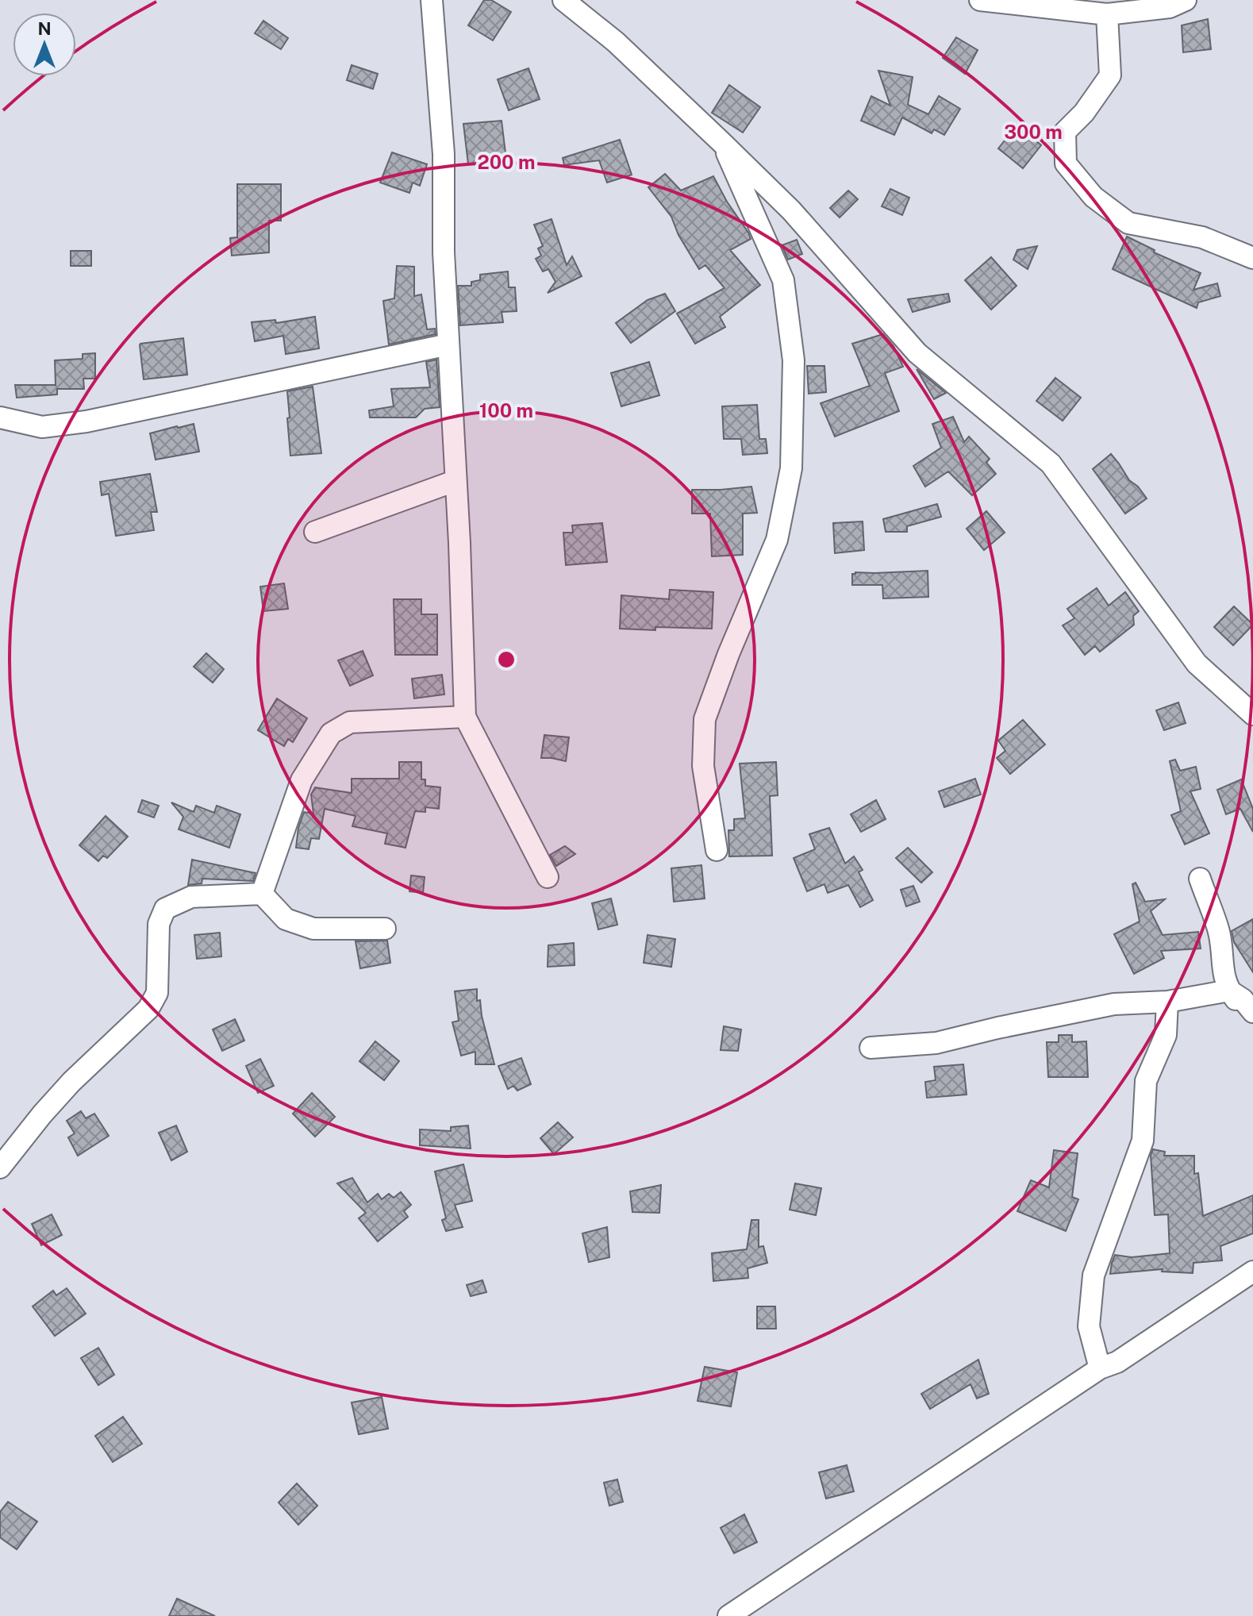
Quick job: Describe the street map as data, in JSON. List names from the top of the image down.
{
  "north": "top",
  "rings": ["300 m", "200 m", "100 m"]
}
